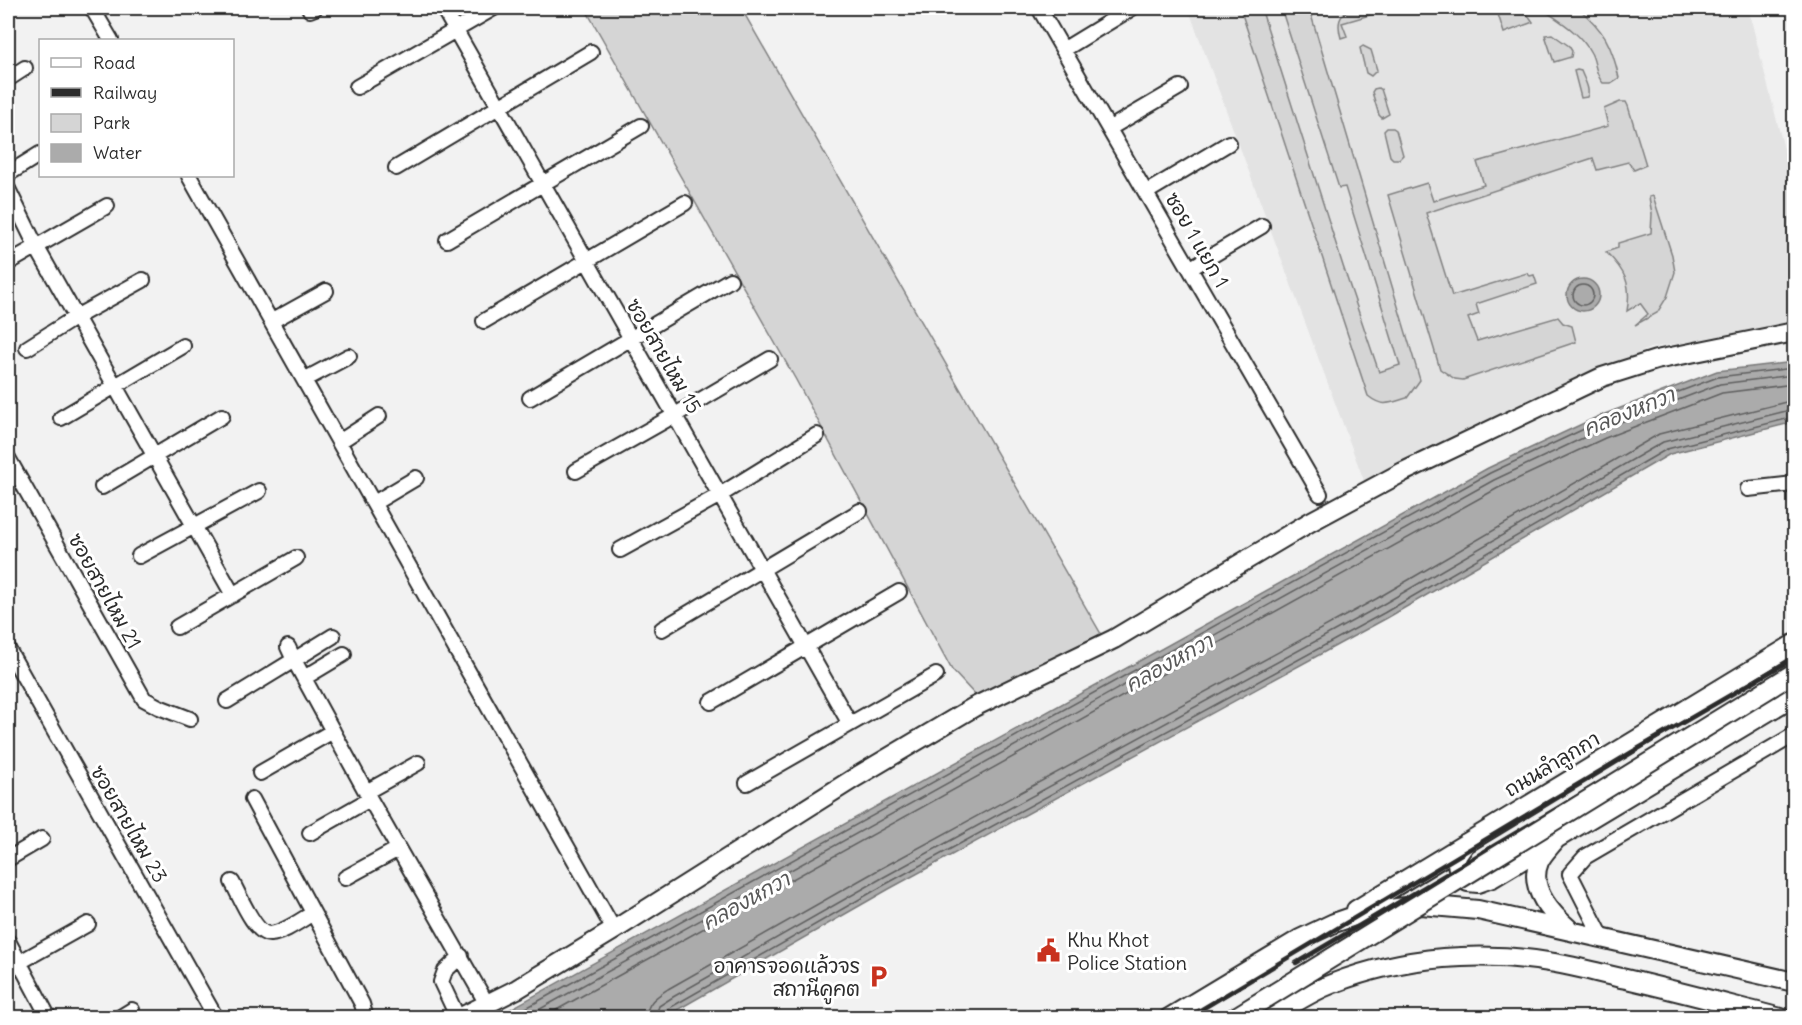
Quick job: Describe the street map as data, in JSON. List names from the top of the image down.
{
  "streets": {
    "main road": ["ถนนลำลูกกา"],
    "street": [
      "ซอย 1 แยก 1",
      "ซอยสายไหม 15",
      "ซอยสายไหม 21",
      "ซอยสายไหม 23"
    ]
  },
  "water": ["คลองหกวา"],
  "places": {
    "public building": ["Khu Khot Police Station"],
    "parking": ["อาคารจอดแล้วจร สถานีคูคต"]
  },
  "legend": [
    "Road",
    "Railway",
    "Park",
    "Water"
  ]
}
